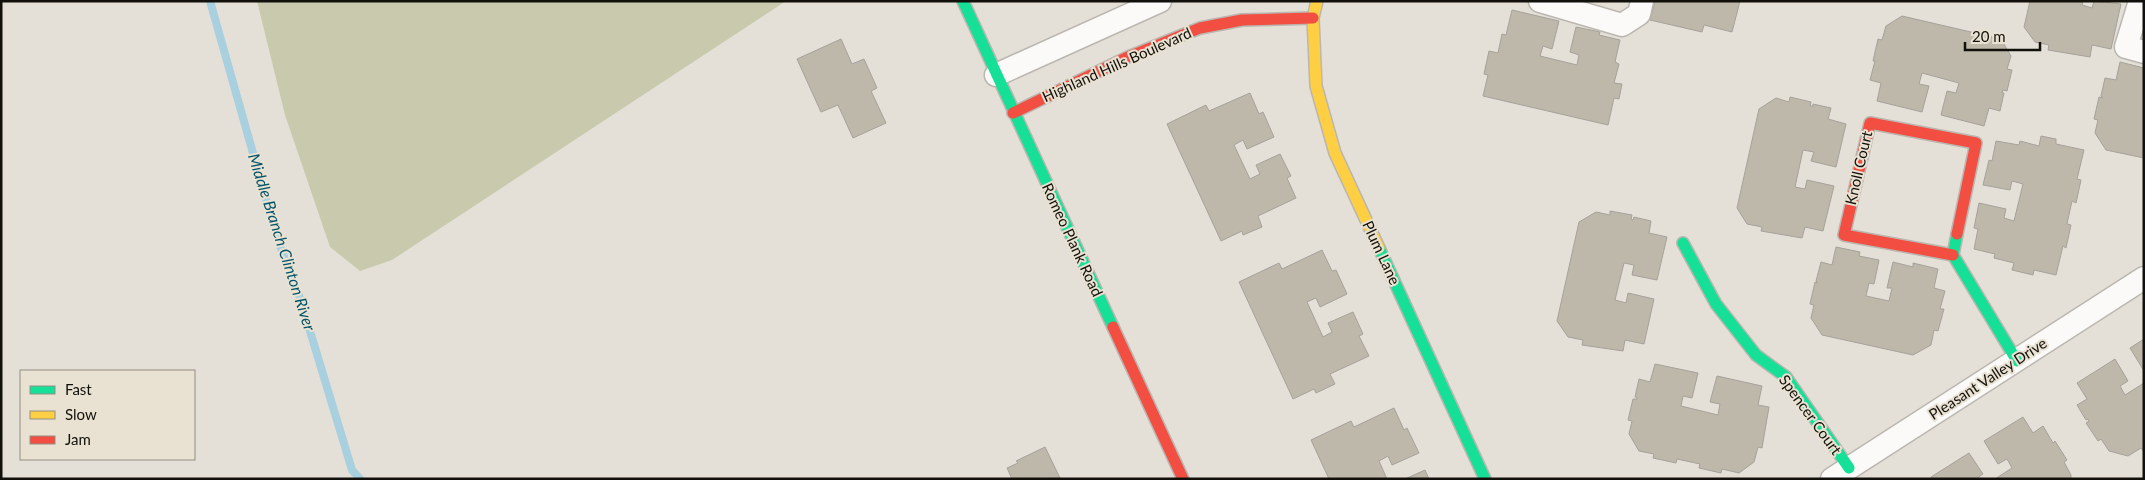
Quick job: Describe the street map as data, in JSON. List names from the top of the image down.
{
  "streets": {
    "street": [
      "Highland Hills Boulevard",
      "Knoll Court",
      "Romeo Plank Road",
      "Plum Lane",
      "Pleasant Valley Drive",
      "Spencer Court"
    ]
  },
  "crossings": [
    ["Highland Hills Boulevard", "Romeo Plank Road"],
    ["Highland Hills Boulevard", "Plum Lane"],
    ["Pleasant Valley Drive", "Spencer Court"]
  ],
  "water": ["Middle Branch Clinton River"],
  "legend": ["Fast", "Slow", "Jam"],
  "scale_bar": "20 m"
}
